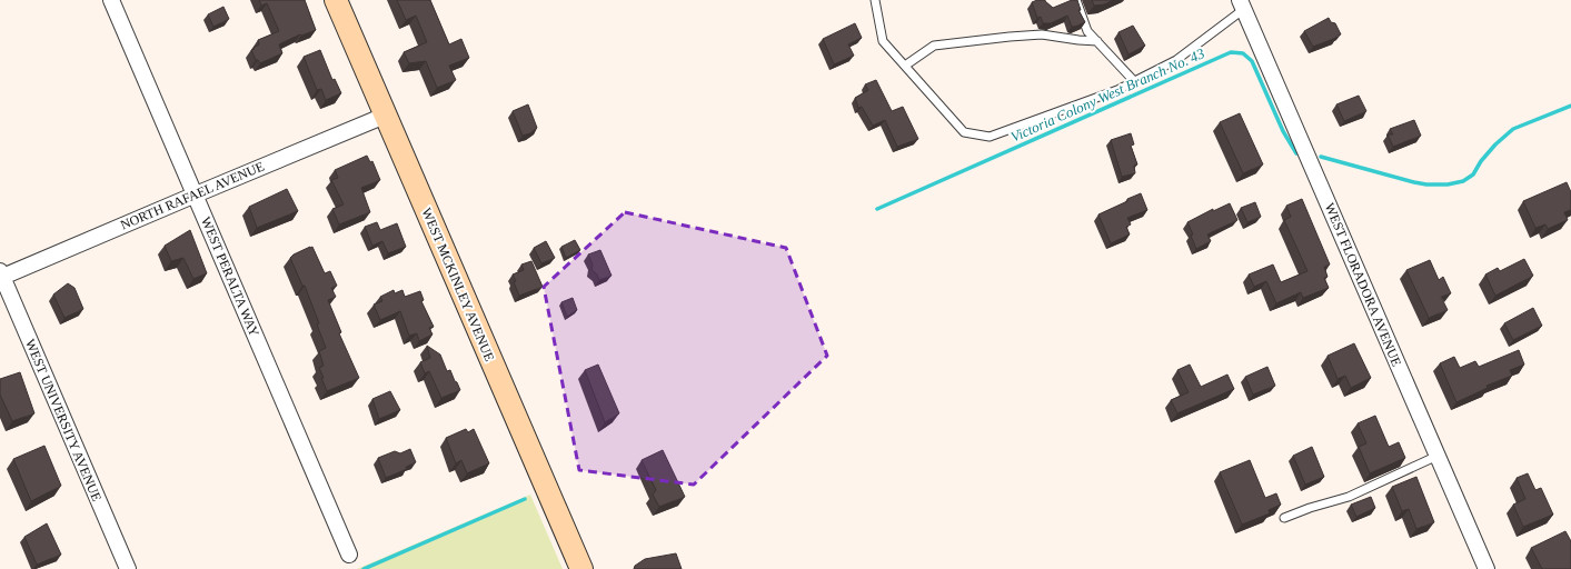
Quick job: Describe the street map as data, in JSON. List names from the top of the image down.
{
  "streets": {
    "main road": ["WEST MCKINLEY AVENUE"],
    "street": [
      "NORTH RAFAEL AVENUE",
      "WEST PERALTA WAY",
      "WEST FLORADORA AVENUE",
      "WEST UNIVERSITY AVENUE"
    ]
  },
  "crossings": [
    ["NORTH RAFAEL AVENUE", "WEST PERALTA WAY"],
    ["NORTH RAFAEL AVENUE", "WEST MCKINLEY AVENUE"],
    ["NORTH RAFAEL AVENUE", "WEST UNIVERSITY AVENUE"]
  ],
  "water": ["Victoria Colony West Branch No. 43"]
}
